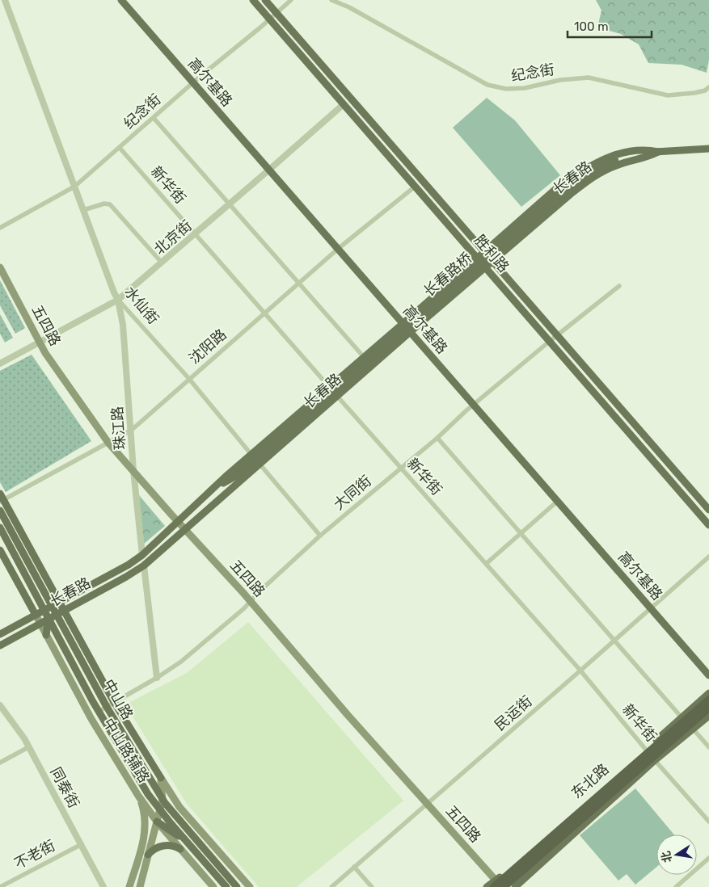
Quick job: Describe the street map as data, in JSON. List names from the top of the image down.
{
  "streets": {
    "highway": ["东北路"],
    "main road": [
      "高尔基路",
      "长春路",
      "胜利路",
      "长春路桥",
      "五四路",
      "中山路",
      "中山路辅路"
    ],
    "street": [
      "纪念街",
      "新华街",
      "北京街",
      "水仙街",
      "沈阳路",
      "珠江路",
      "大同街",
      "民运街",
      "同泰街",
      "不老街"
    ]
  },
  "crossings": [
    ["纪念街", "高尔基路"],
    ["纪念街", "新华街"],
    ["纪念街", "胜利路"],
    ["纪念街", "水仙街"],
    ["高尔基路", "长春路"],
    ["高尔基路", "北京街"],
    ["高尔基路", "沈阳路"],
    ["高尔基路", "大同街"],
    ["高尔基路", "民运街"],
    ["长春路", "新华街"],
    ["长春路", "胜利路"],
    ["长春路", "长春路桥"],
    ["长春路", "水仙街"],
    ["长春路", "五四路"],
    ["长春路", "珠江路"],
    ["长春路", "中山路"],
    ["长春路", "中山路辅路"],
    ["新华街", "北京街"],
    ["新华街", "沈阳路"],
    ["新华街", "大同街"],
    ["新华街", "民运街"],
    ["新华街", "东北路"],
    ["北京街", "胜利路"],
    ["北京街", "水仙街"],
    ["北京街", "五四路"],
    ["北京街", "珠江路"],
    ["胜利路", "沈阳路"],
    ["胜利路", "大同街"],
    ["水仙街", "沈阳路"],
    ["水仙街", "珠江路"],
    ["水仙街", "大同街"],
    ["五四路", "沈阳路"],
    ["五四路", "珠江路"],
    ["五四路", "大同街"],
    ["五四路", "民运街"],
    ["五四路", "东北路"],
    ["沈阳路", "珠江路"],
    ["大同街", "中山路"],
    ["同泰街", "不老街"]
  ],
  "scale_bar": "100 m",
  "north": "left"
}
